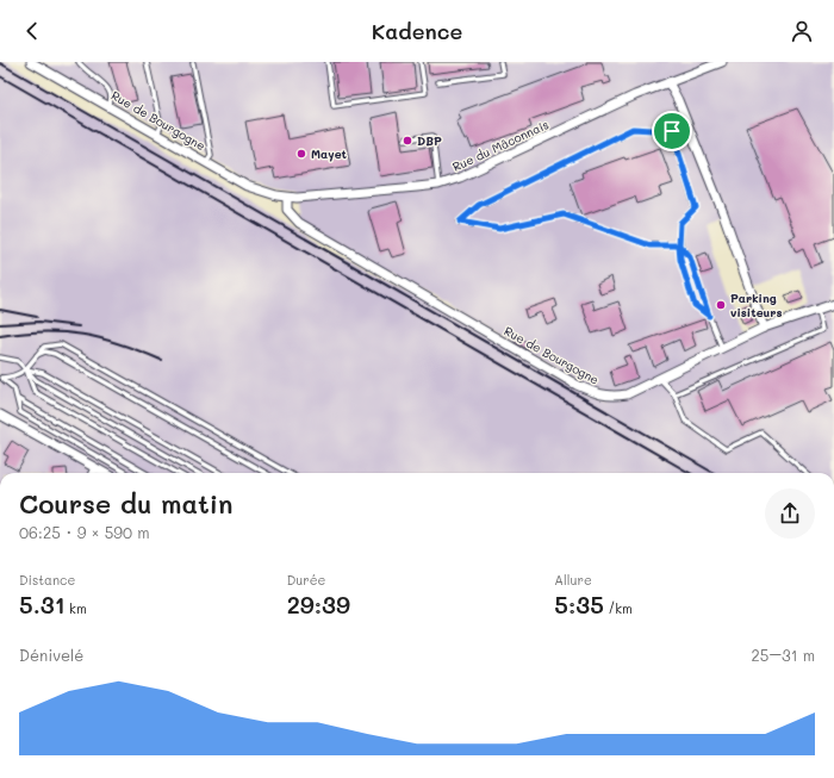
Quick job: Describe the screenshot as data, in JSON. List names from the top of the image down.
{
  "streets": {
    "street": ["Rue de Bourgogne", "Rue du Mâconnais"]
  },
  "crossings": [
    ["Rue de Bourgogne", "Rue du Mâconnais"]
  ],
  "places": ["DBP", "Mayet", "Parking visiteurs"],
  "page": {
    "header": "Kadence",
    "heading": ["Course du matin", "06:25 · 9 × 590 m"],
    "stats": [
      ["Distance", "5.31 km"],
      ["Durée", "29:39"],
      ["Allure", "5:35 /km"]
    ],
    "chart": ["Dénivelé", "25–31 m"]
  }
}
